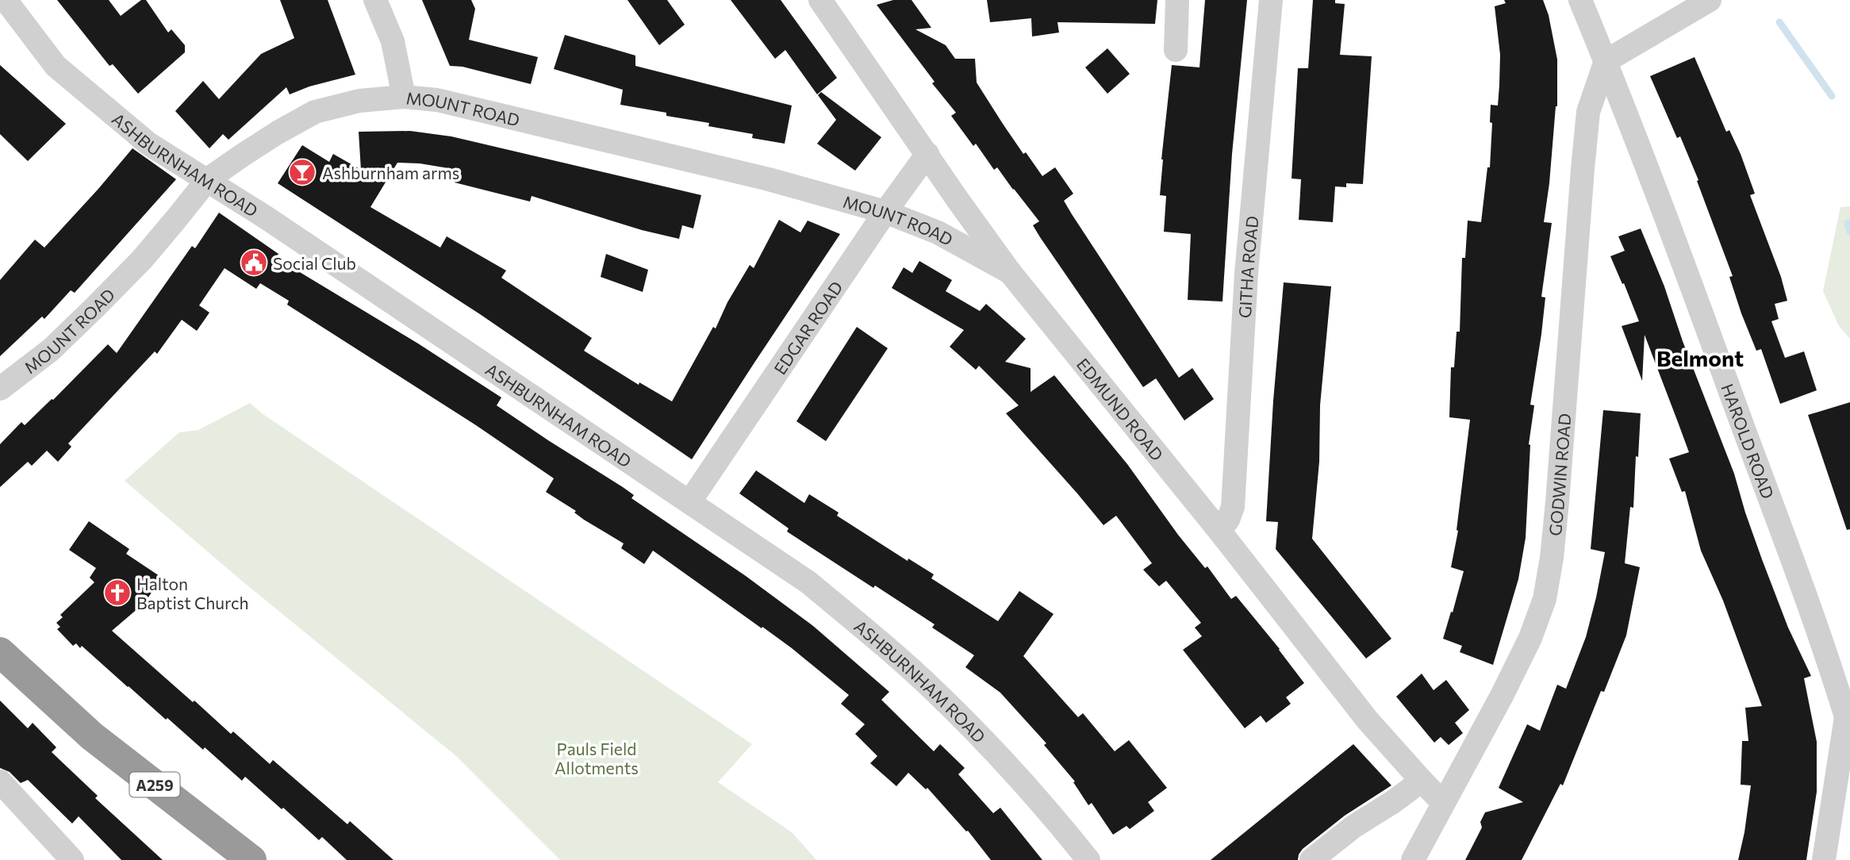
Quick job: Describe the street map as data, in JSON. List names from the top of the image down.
{
  "streets": {
    "highway": ["A259"],
    "street": [
      "MOUNT ROAD",
      "ASHBURNHAM ROAD",
      "GITHA ROAD",
      "EDGAR ROAD",
      "EDMUND ROAD",
      "HAROLD ROAD",
      "GODWIN ROAD"
    ]
  },
  "crossings": [
    ["MOUNT ROAD", "ASHBURNHAM ROAD"],
    ["MOUNT ROAD", "EDGAR ROAD"],
    ["MOUNT ROAD", "EDMUND ROAD"],
    ["ASHBURNHAM ROAD", "EDGAR ROAD"],
    ["GITHA ROAD", "EDMUND ROAD"],
    ["EDGAR ROAD", "EDMUND ROAD"],
    ["EDMUND ROAD", "GODWIN ROAD"],
    ["HAROLD ROAD", "GODWIN ROAD"]
  ],
  "districts": ["Belmont"],
  "parks": ["Pauls Field Allotments"],
  "places": {
    "bar": ["Ashburnham arms"],
    "public building": ["Social Club"],
    "church": ["Halton Baptist Church"]
  }
}
